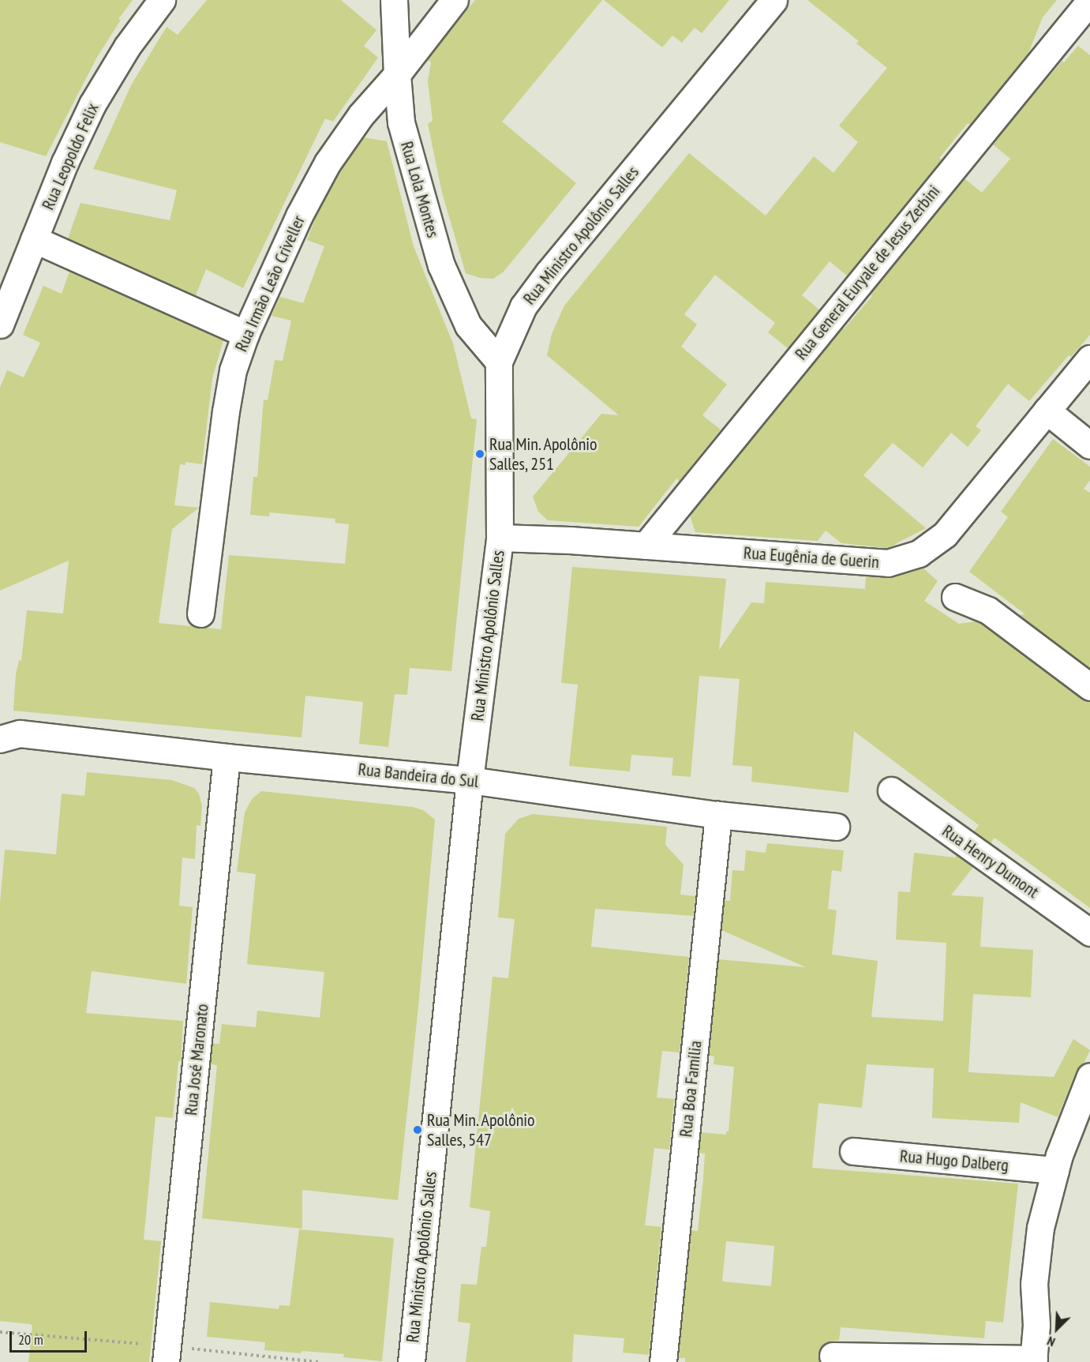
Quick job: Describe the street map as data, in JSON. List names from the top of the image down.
{
  "streets": {
    "street": [
      "Rua Leopoldo Felix",
      "Rua Lola Montes",
      "Rua Ministro Apolônio Salles",
      "Rua General Euryale de Jesus Zerbini",
      "Rua Irmão Leão Criveller",
      "Rua Eugênia de Guerin",
      "Rua Bandeira do Sul",
      "Rua Henry Dumont",
      "Rua José Maronato",
      "Rua Boa Família",
      "Rua Hugo Dalberg"
    ]
  },
  "crossings": [
    ["Rua Lola Montes", "Rua Ministro Apolônio Salles"],
    ["Rua Lola Montes", "Rua Irmão Leão Criveller"],
    ["Rua Ministro Apolônio Salles", "Rua Eugênia de Guerin"],
    ["Rua Ministro Apolônio Salles", "Rua Bandeira do Sul"],
    ["Rua General Euryale de Jesus Zerbini", "Rua Eugênia de Guerin"],
    ["Rua Bandeira do Sul", "Rua José Maronato"],
    ["Rua Bandeira do Sul", "Rua Boa Família"]
  ],
  "places": ["Rua Min. Apolônio Salles, 251", "Rua Min. Apolônio Salles, 547"],
  "scale_bar": "20 m",
  "north": "bottom left"
}
